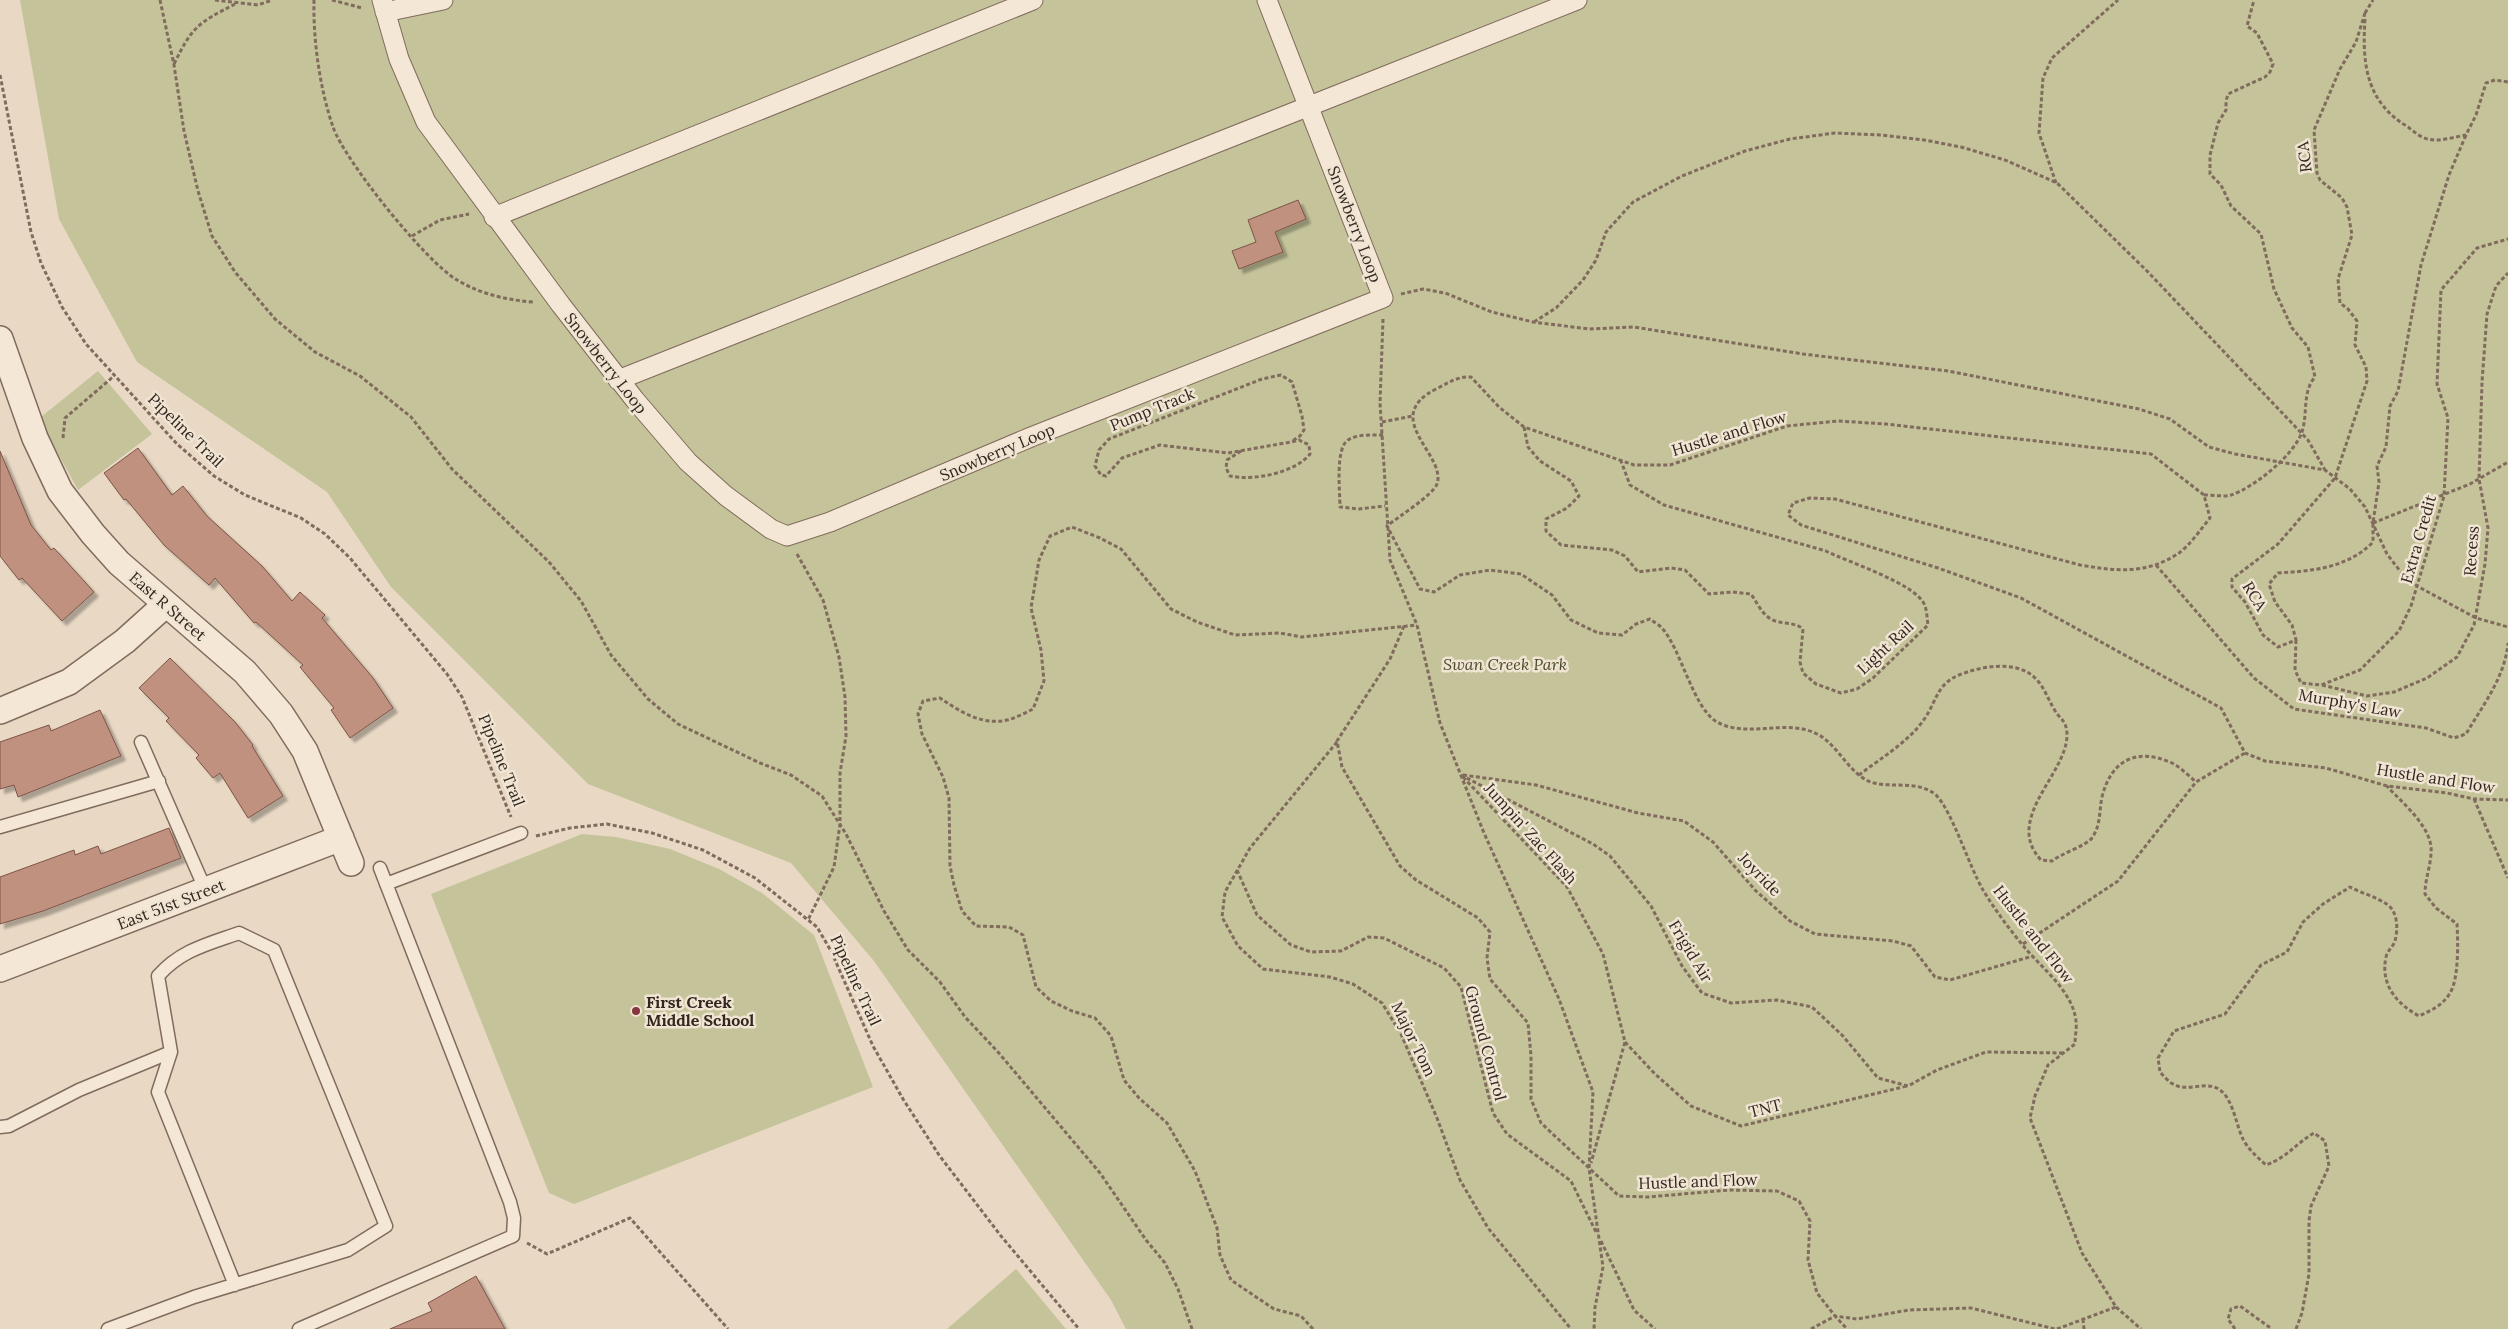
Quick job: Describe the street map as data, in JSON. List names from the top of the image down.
{
  "streets": {
    "street": ["Snowberry Loop", "East R Street", "East 51st Street"],
    "path": [
      "RCA",
      "Pump Track",
      "Pipeline Trail",
      "Hustle and Flow",
      "Extra Credit",
      "Recess",
      "Light Rail",
      "Murphy's Law",
      "Jumpin' Zac Flash",
      "Joyride",
      "Frigid Air",
      "Major Tom",
      "Ground Control",
      "TNT"
    ]
  },
  "crossings": [
    ["Hustle and Flow", "Light Rail"],
    ["Hustle and Flow", "Jumpin' Zac Flash"],
    ["Hustle and Flow", "Joyride"],
    ["Hustle and Flow", "Major Tom"],
    ["Extra Credit", "Recess"],
    ["East R Street", "East 51st Street"],
    ["Jumpin' Zac Flash", "Joyride"],
    ["Jumpin' Zac Flash", "Frigid Air"],
    ["Jumpin' Zac Flash", "TNT"],
    ["Joyride", "Frigid Air"],
    ["Frigid Air", "TNT"],
    ["Major Tom", "Ground Control"]
  ],
  "parks": ["Swan Creek Park"],
  "places": ["First Creek Middle School"]
}
